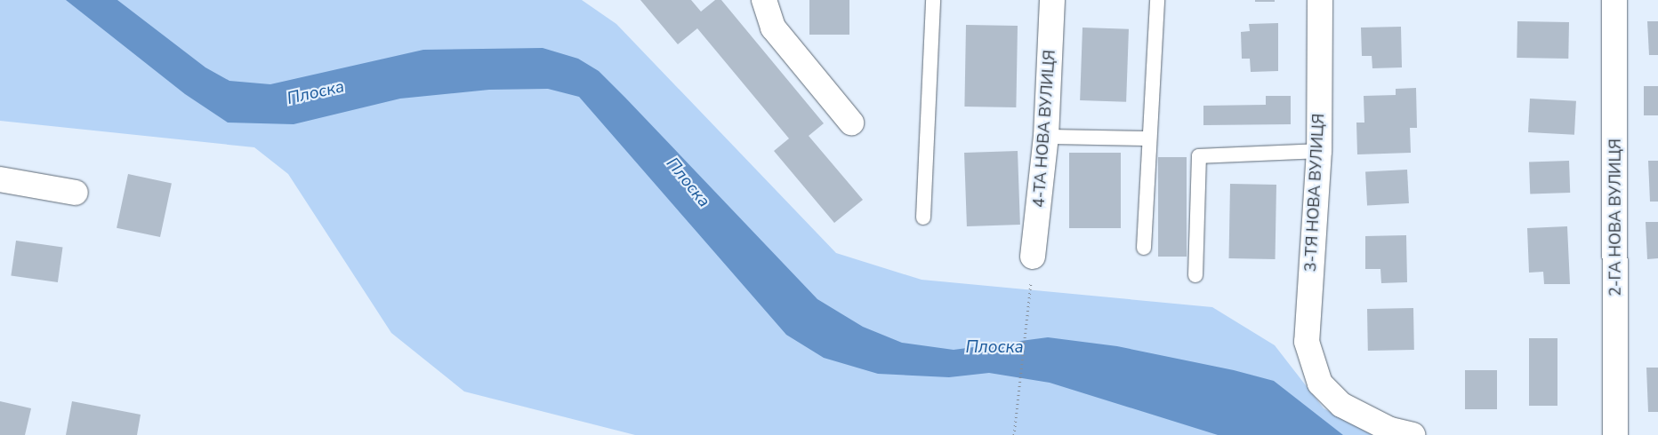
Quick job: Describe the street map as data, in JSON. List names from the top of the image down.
{
  "streets": {
    "street": ["4-ТА НОВА ВУЛИЦЯ", "3-ТЯ НОВА ВУЛИЦЯ", "2-ГА НОВА ВУЛИЦЯ"]
  },
  "water": ["Плоска"]
}
